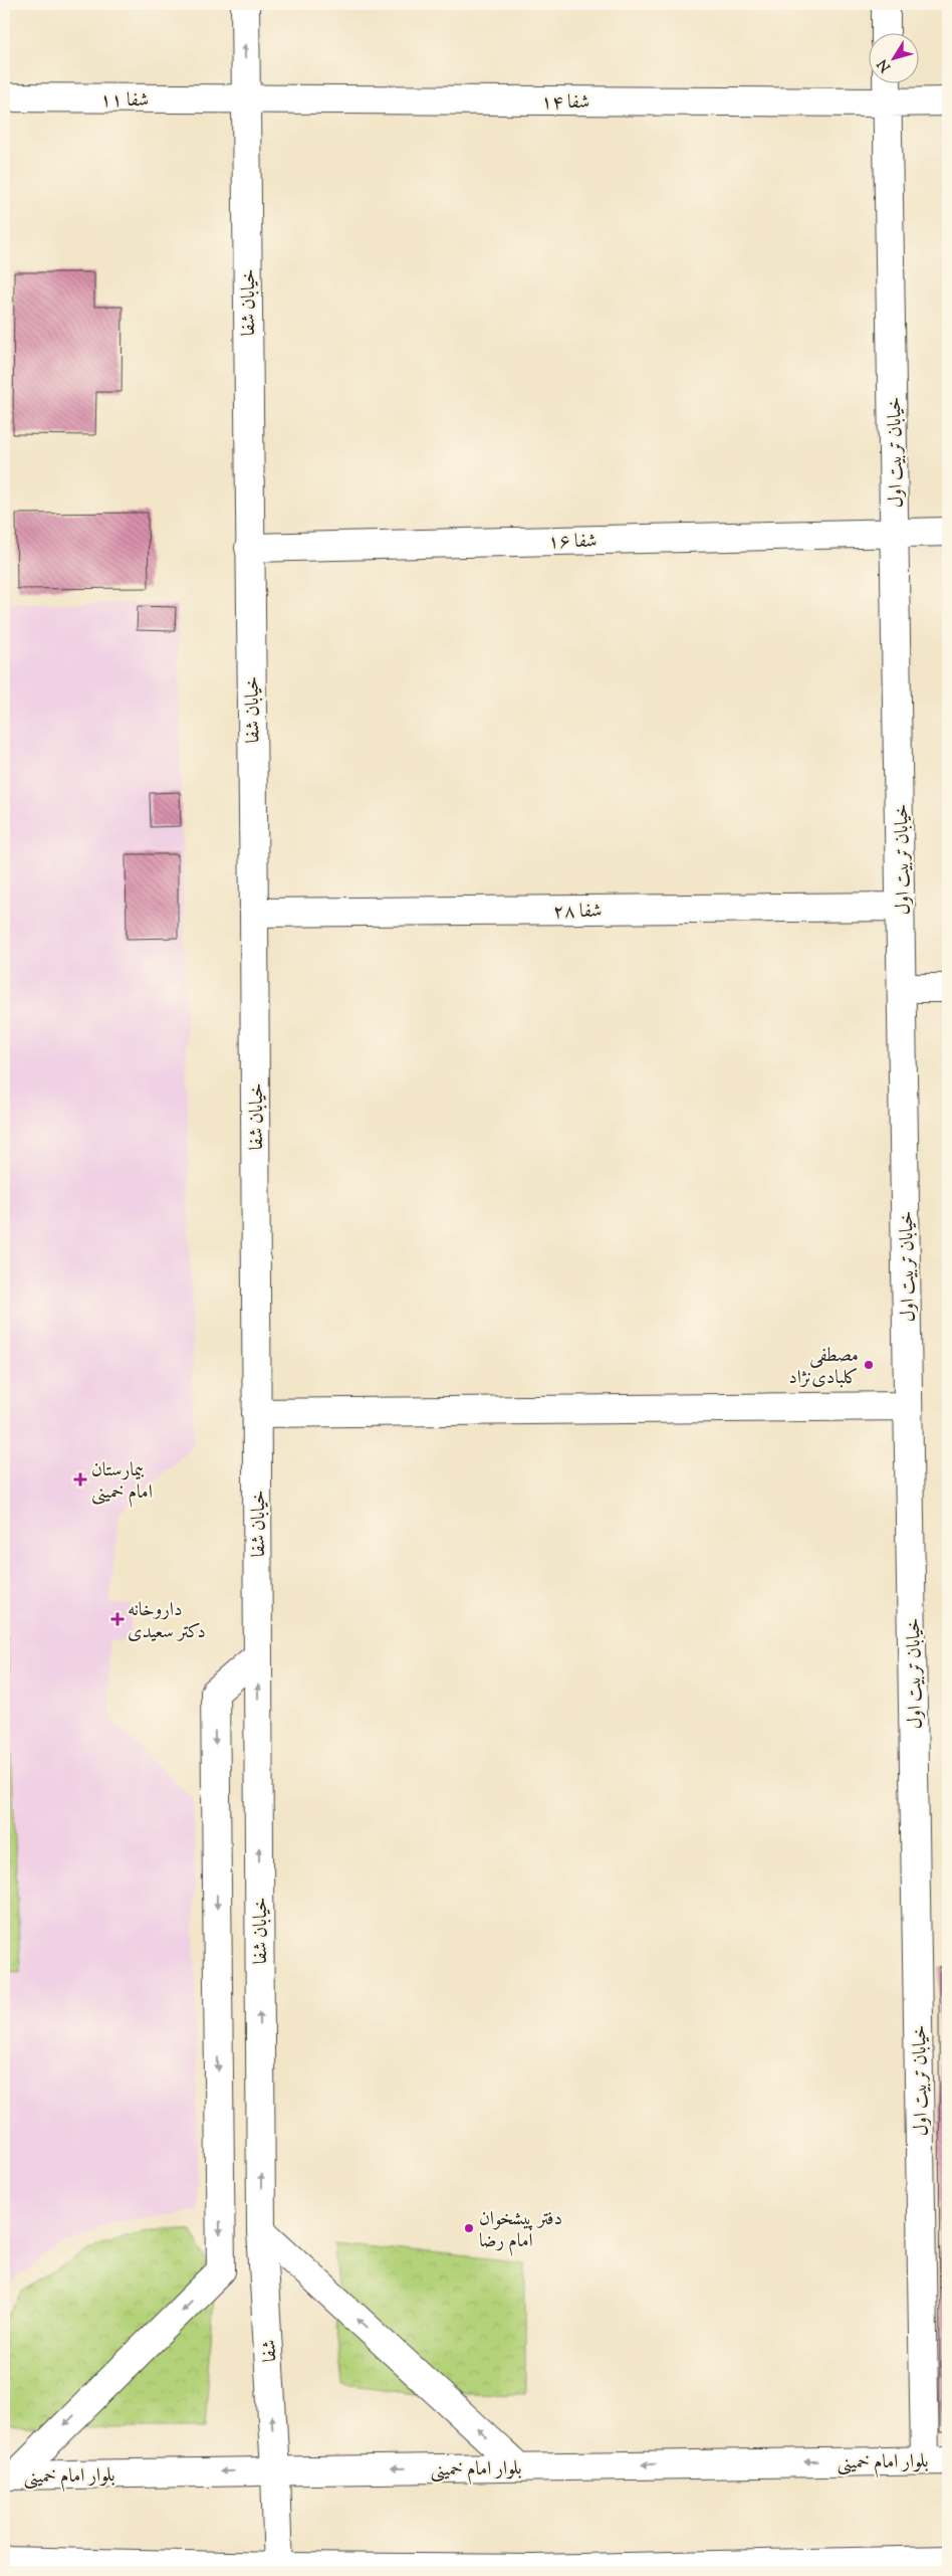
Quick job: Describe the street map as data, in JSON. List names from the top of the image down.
{
  "streets": {
    "street": [
      "شفا ۱۱",
      "شفا ۱۴",
      "خیابان شفا",
      "خیابان تربیت اول",
      "شفا ۱۶",
      "شفا ۲۸",
      "شفا",
      "بلوار امام خمینی"
    ]
  },
  "crossings": [
    ["شفا ۱۱", "شفا ۱۴"],
    ["شفا ۱۱", "خیابان شفا"],
    ["شفا ۱۴", "خیابان شفا"],
    ["شفا ۱۴", "خیابان تربیت اول"],
    ["خیابان شفا", "شفا ۱۶"],
    ["خیابان شفا", "شفا ۲۸"],
    ["خیابان شفا", "شفا"],
    ["خیابان تربیت اول", "شفا ۱۶"],
    ["خیابان تربیت اول", "شفا ۲۸"],
    ["خیابان تربیت اول", "بلوار امام خمینی"],
    ["شفا", "بلوار امام خمینی"]
  ],
  "one_way": ["شفا"],
  "places": {
    "other": ["مصطفی کلبادی‌نژاد", "دفتر پیشخوان امام رضا"],
    "health": ["بیمارستان امام خمینی", "داروخانه دکتر سعیدی"]
  },
  "north": "bottom left"
}
